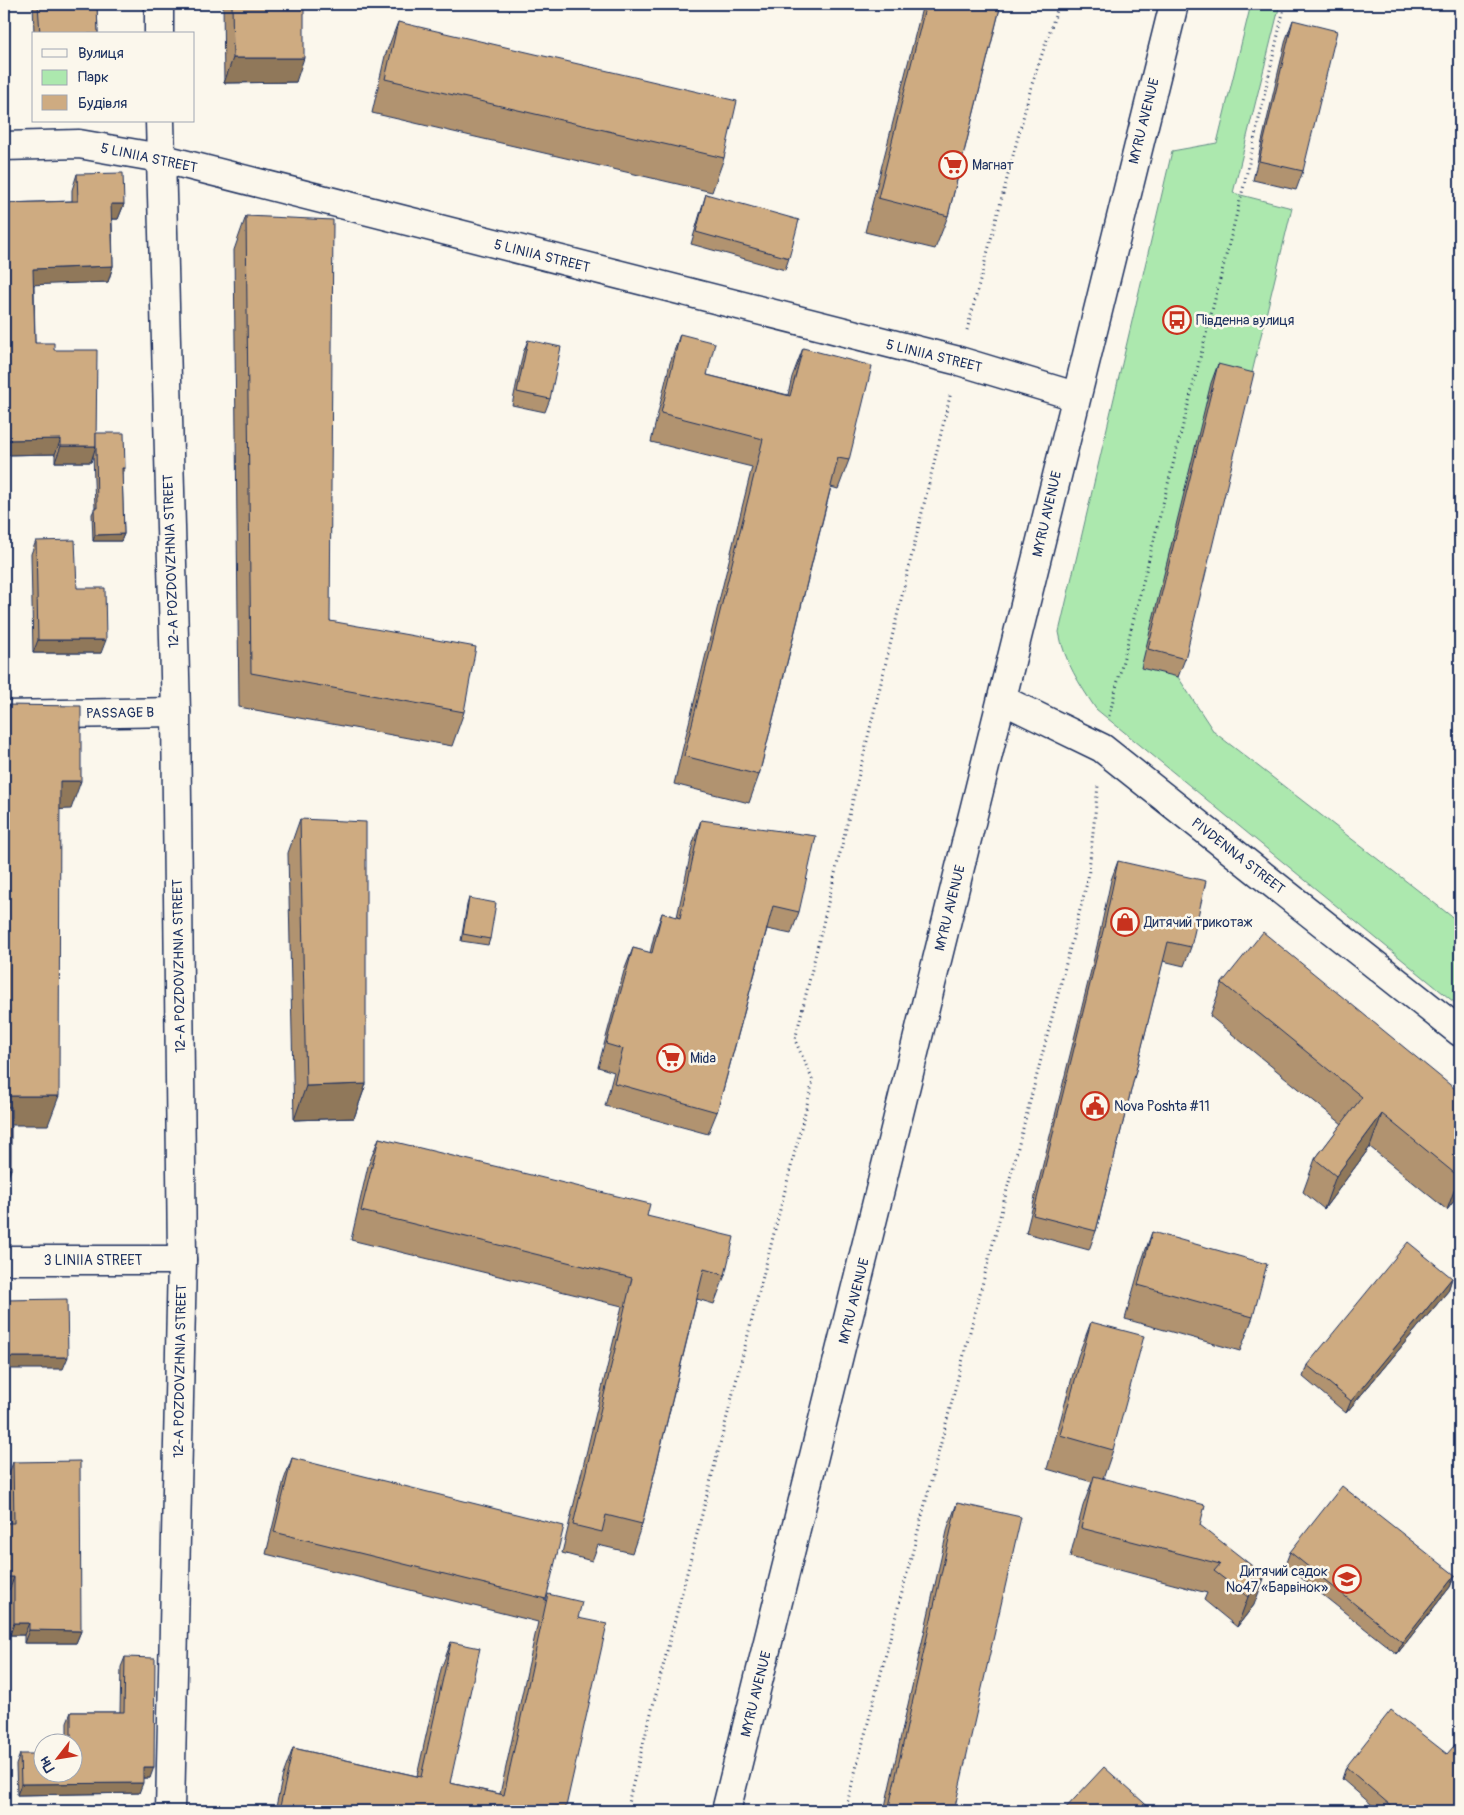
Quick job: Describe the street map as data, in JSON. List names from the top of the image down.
{
  "streets": {
    "street": [
      "MYRU AVENUE",
      "5 LINIIA STREET",
      "12-A POZDOVZHNIA STREET",
      "PASSAGE B",
      "PIVDENNA STREET",
      "3 LINIIA STREET"
    ]
  },
  "crossings": [
    ["MYRU AVENUE", "5 LINIIA STREET"],
    ["MYRU AVENUE", "PIVDENNA STREET"],
    ["5 LINIIA STREET", "12-A POZDOVZHNIA STREET"],
    ["12-A POZDOVZHNIA STREET", "PASSAGE B"],
    ["12-A POZDOVZHNIA STREET", "3 LINIIA STREET"]
  ],
  "places": {
    "supermarket": ["Магнат", "Mida"],
    "bus stop": ["Південна вулиця"],
    "shop": ["Дитячий трикотаж"],
    "public building": ["Nova Poshta #11"],
    "school or university": ["Дитячий садок №47 «Барвінок»"]
  },
  "legend": ["Вулиця", "Парк", "Будівля"],
  "north": "bottom left"
}
